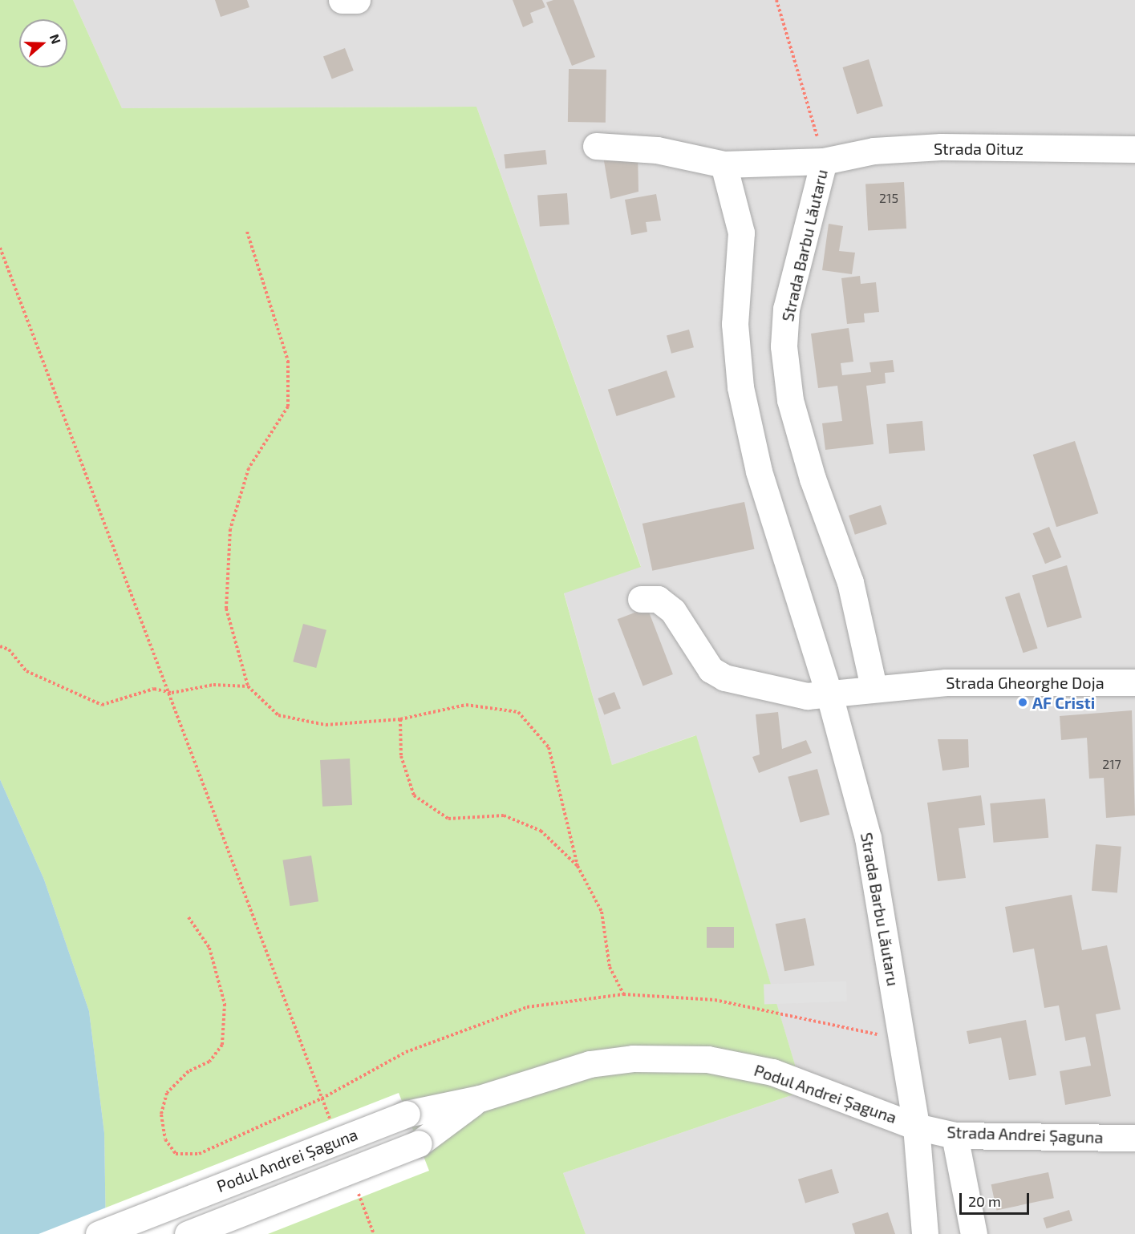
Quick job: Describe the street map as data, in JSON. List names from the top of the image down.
{
  "streets": {
    "street": [
      "Strada Oituz",
      "Strada Barbu Lăutaru",
      "Strada Gheorghe Doja",
      "Podul Andrei Șaguna",
      "Strada Andrei Șaguna"
    ]
  },
  "crossings": [
    ["Strada Oituz", "Strada Barbu Lăutaru"],
    ["Strada Barbu Lăutaru", "Strada Gheorghe Doja"],
    ["Strada Barbu Lăutaru", "Podul Andrei Șaguna"],
    ["Strada Barbu Lăutaru", "Strada Andrei Șaguna"],
    ["Podul Andrei Șaguna", "Strada Andrei Șaguna"]
  ],
  "places": ["AF Cristi"],
  "house_numbers": ["215", "217"],
  "scale_bar": "20 m",
  "north": "right"
}
